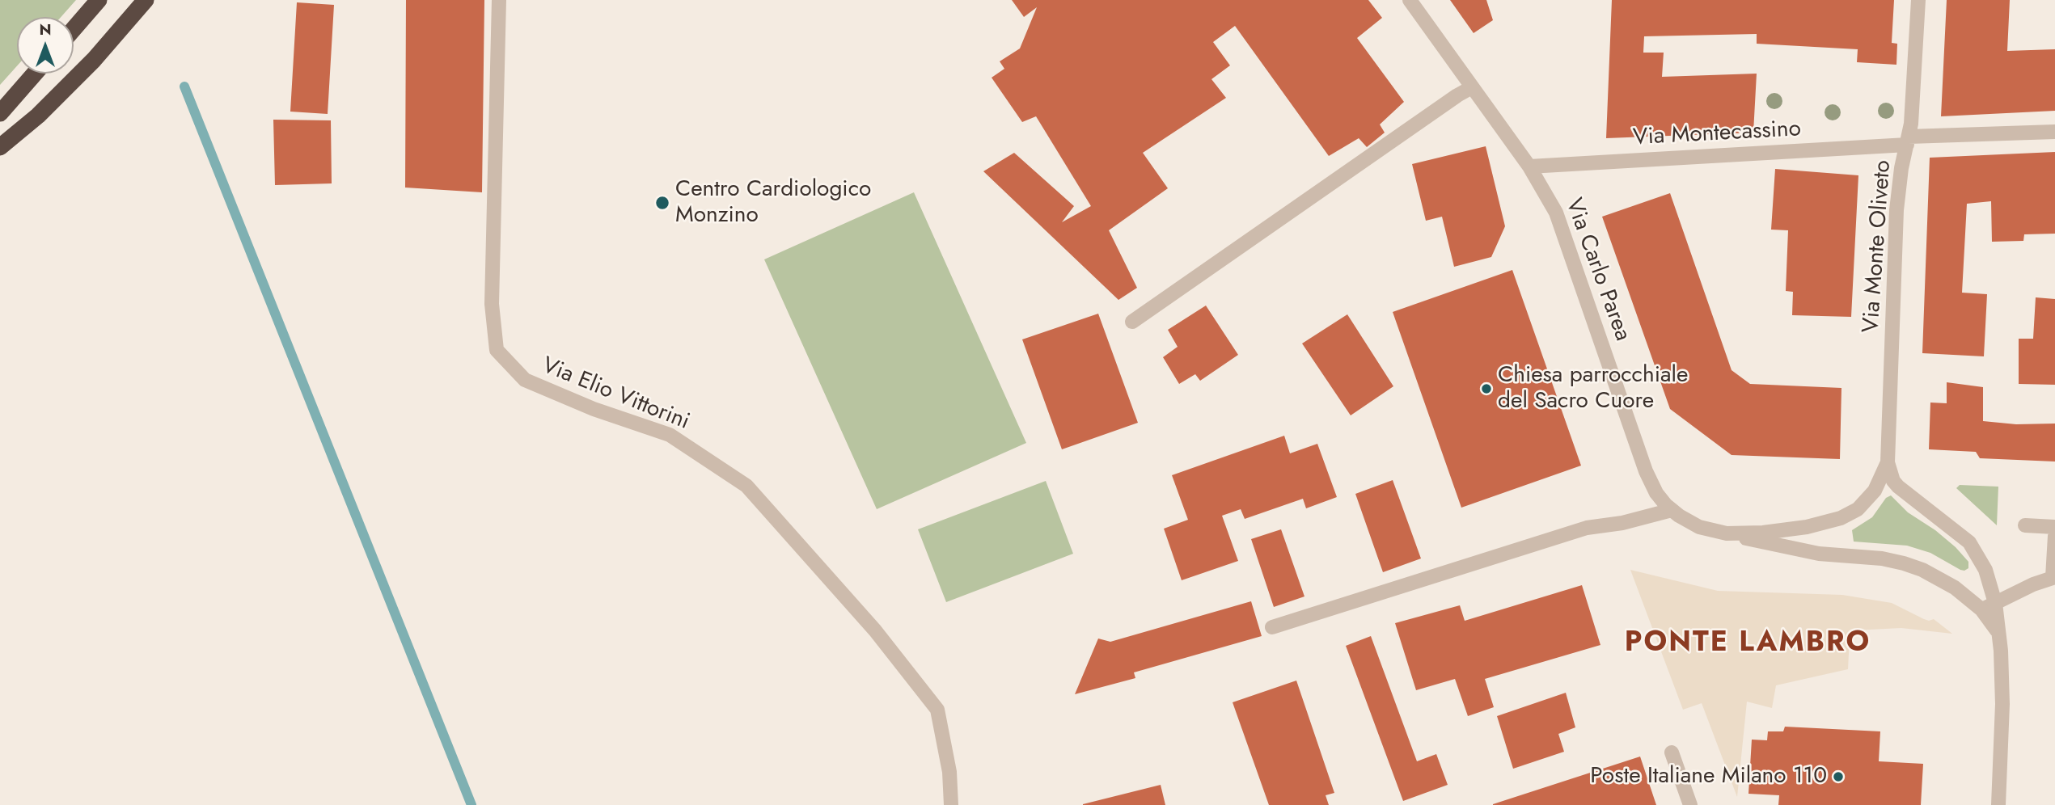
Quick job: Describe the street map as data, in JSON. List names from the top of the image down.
{
  "streets": {
    "street": [
      "Via Montecassino",
      "Via Monte Oliveto",
      "Via Carlo Parea",
      "Via Elio Vittorini"
    ]
  },
  "crossings": [
    ["Via Montecassino", "Via Monte Oliveto"],
    ["Via Montecassino", "Via Carlo Parea"],
    ["Via Monte Oliveto", "Via Carlo Parea"]
  ],
  "districts": ["PONTE LAMBRO"],
  "places": ["Centro Cardiologico Monzino", "Chiesa parrocchiale del Sacro Cuore", "Poste Italiane Milano 110"],
  "north": "top"
}
